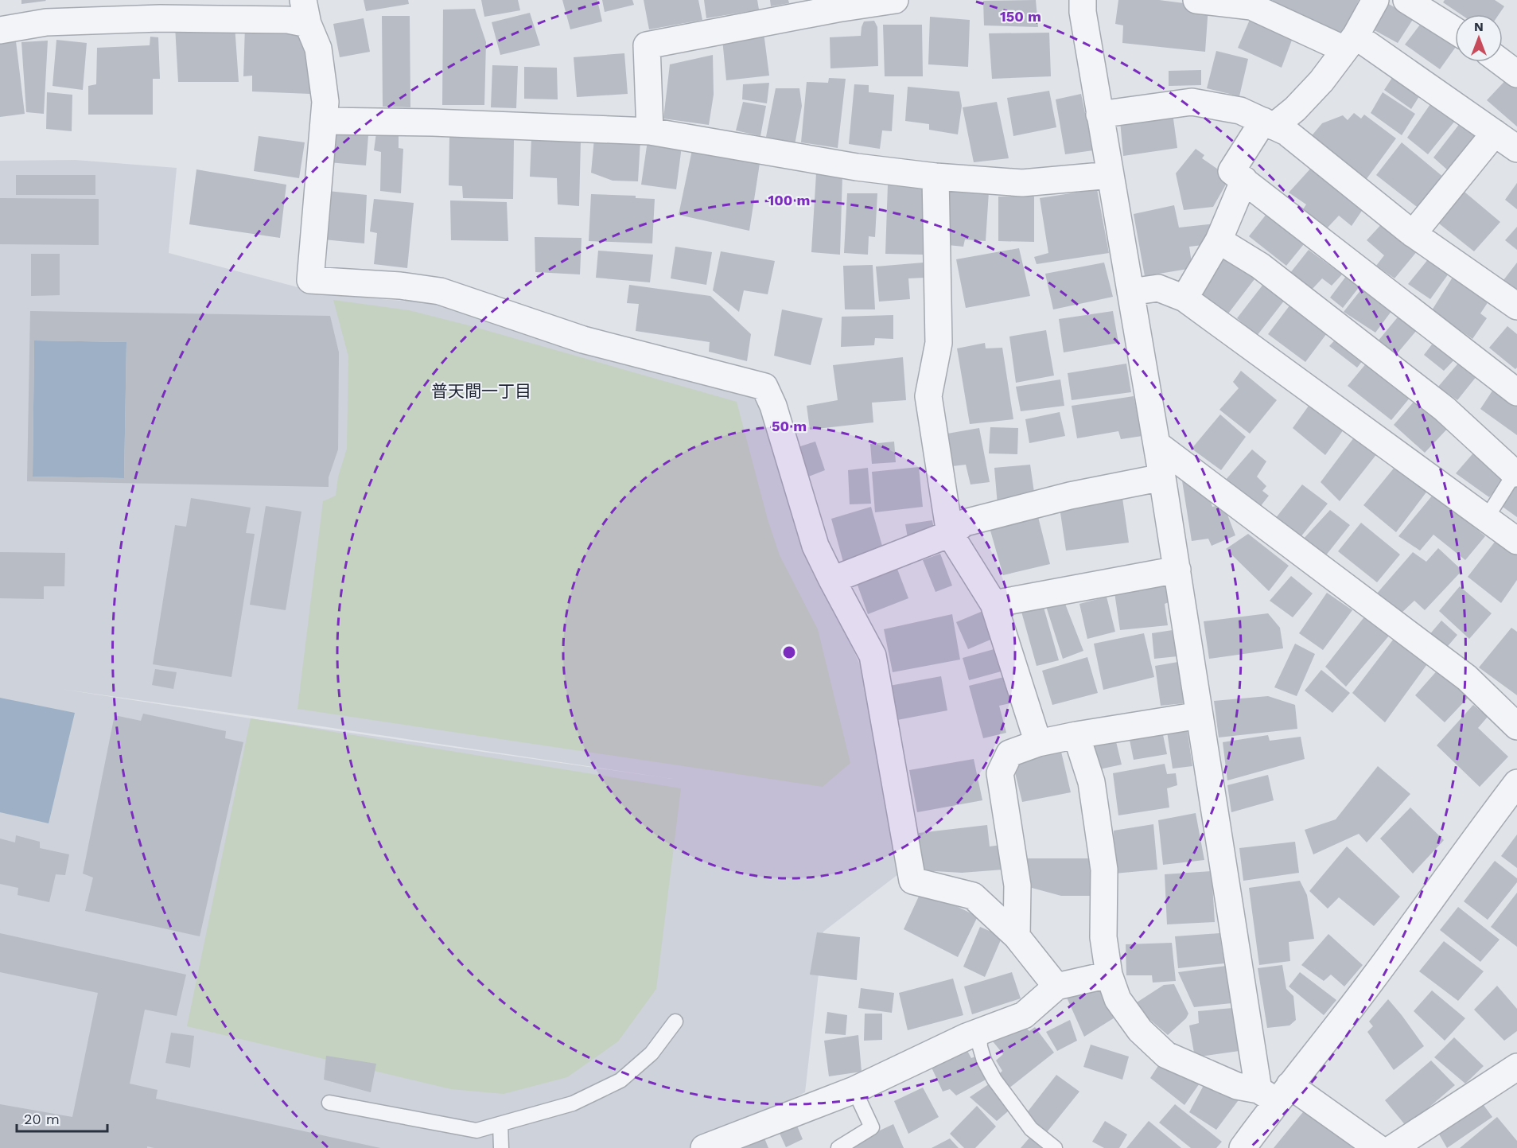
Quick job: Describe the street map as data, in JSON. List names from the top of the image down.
{
  "districts": ["普天間一丁目"],
  "scale_bar": "20 m",
  "north": "top",
  "rings": ["150 m", "100 m", "50 m"]
}
